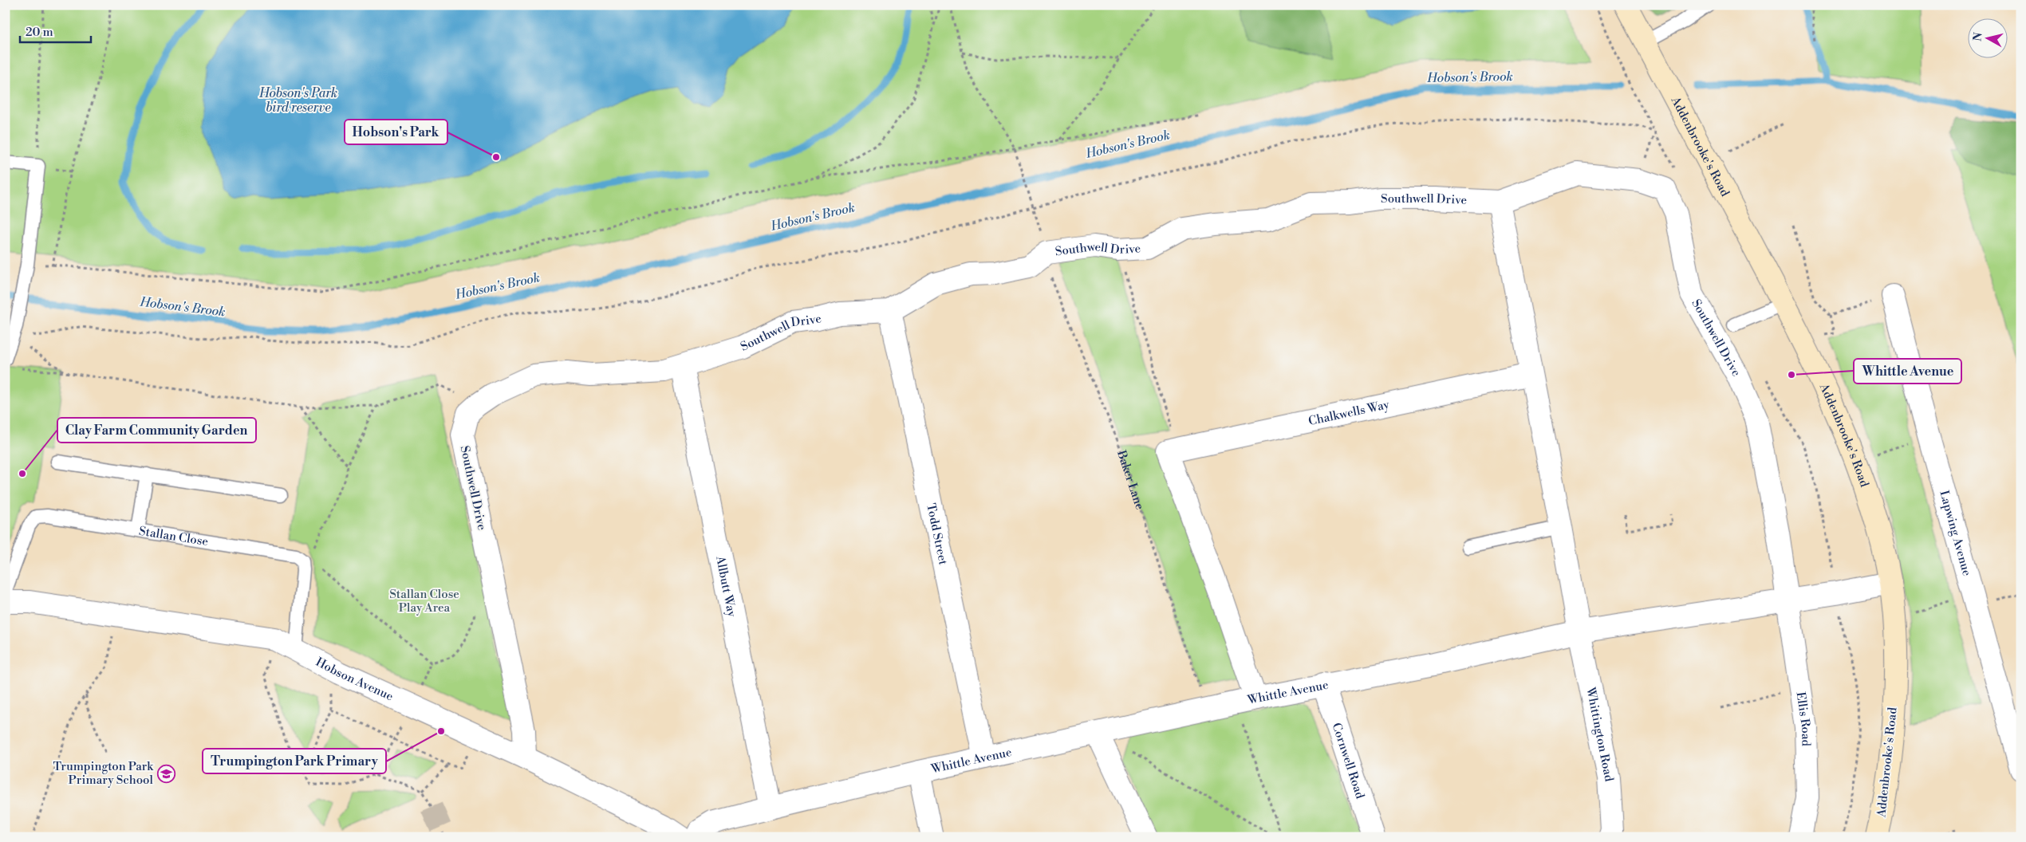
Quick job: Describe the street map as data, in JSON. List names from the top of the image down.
{
  "streets": {
    "street": [
      "Addenbrooke's Road",
      "Southwell Drive",
      "Chalkwells Way",
      "Lapwing Avenue",
      "Todd Street",
      "Allbutt Way",
      "Hobson Avenue",
      "Whittle Avenue",
      "Ellis Road",
      "Whittington Road",
      "Cornwell Road"
    ],
    "lane": ["Stallan Close"],
    "path": ["Baker Lane"]
  },
  "crossings": [
    ["Addenbrooke's Road", "Whittle Avenue"],
    ["Southwell Drive", "Baker Lane"],
    ["Southwell Drive", "Todd Street"],
    ["Southwell Drive", "Allbutt Way"],
    ["Southwell Drive", "Hobson Avenue"],
    ["Southwell Drive", "Whittle Avenue"],
    ["Southwell Drive", "Ellis Road"],
    ["Baker Lane", "Whittle Avenue"],
    ["Todd Street", "Whittle Avenue"],
    ["Allbutt Way", "Whittle Avenue"],
    ["Whittle Avenue", "Ellis Road"],
    ["Whittle Avenue", "Whittington Road"],
    ["Whittle Avenue", "Cornwell Road"]
  ],
  "water": ["Hobson's Brook", "Hobson's Park bird reserve"],
  "parks": ["Stallan Close Play Area"],
  "places": {
    "other": [
      "Hobson's Park",
      "Whittle Avenue",
      "Clay Farm Community Garden",
      "Trumpington Park Primary"
    ],
    "school or university": ["Trumpington Park Primary School"]
  },
  "scale_bar": "20 m",
  "north": "left"
}
